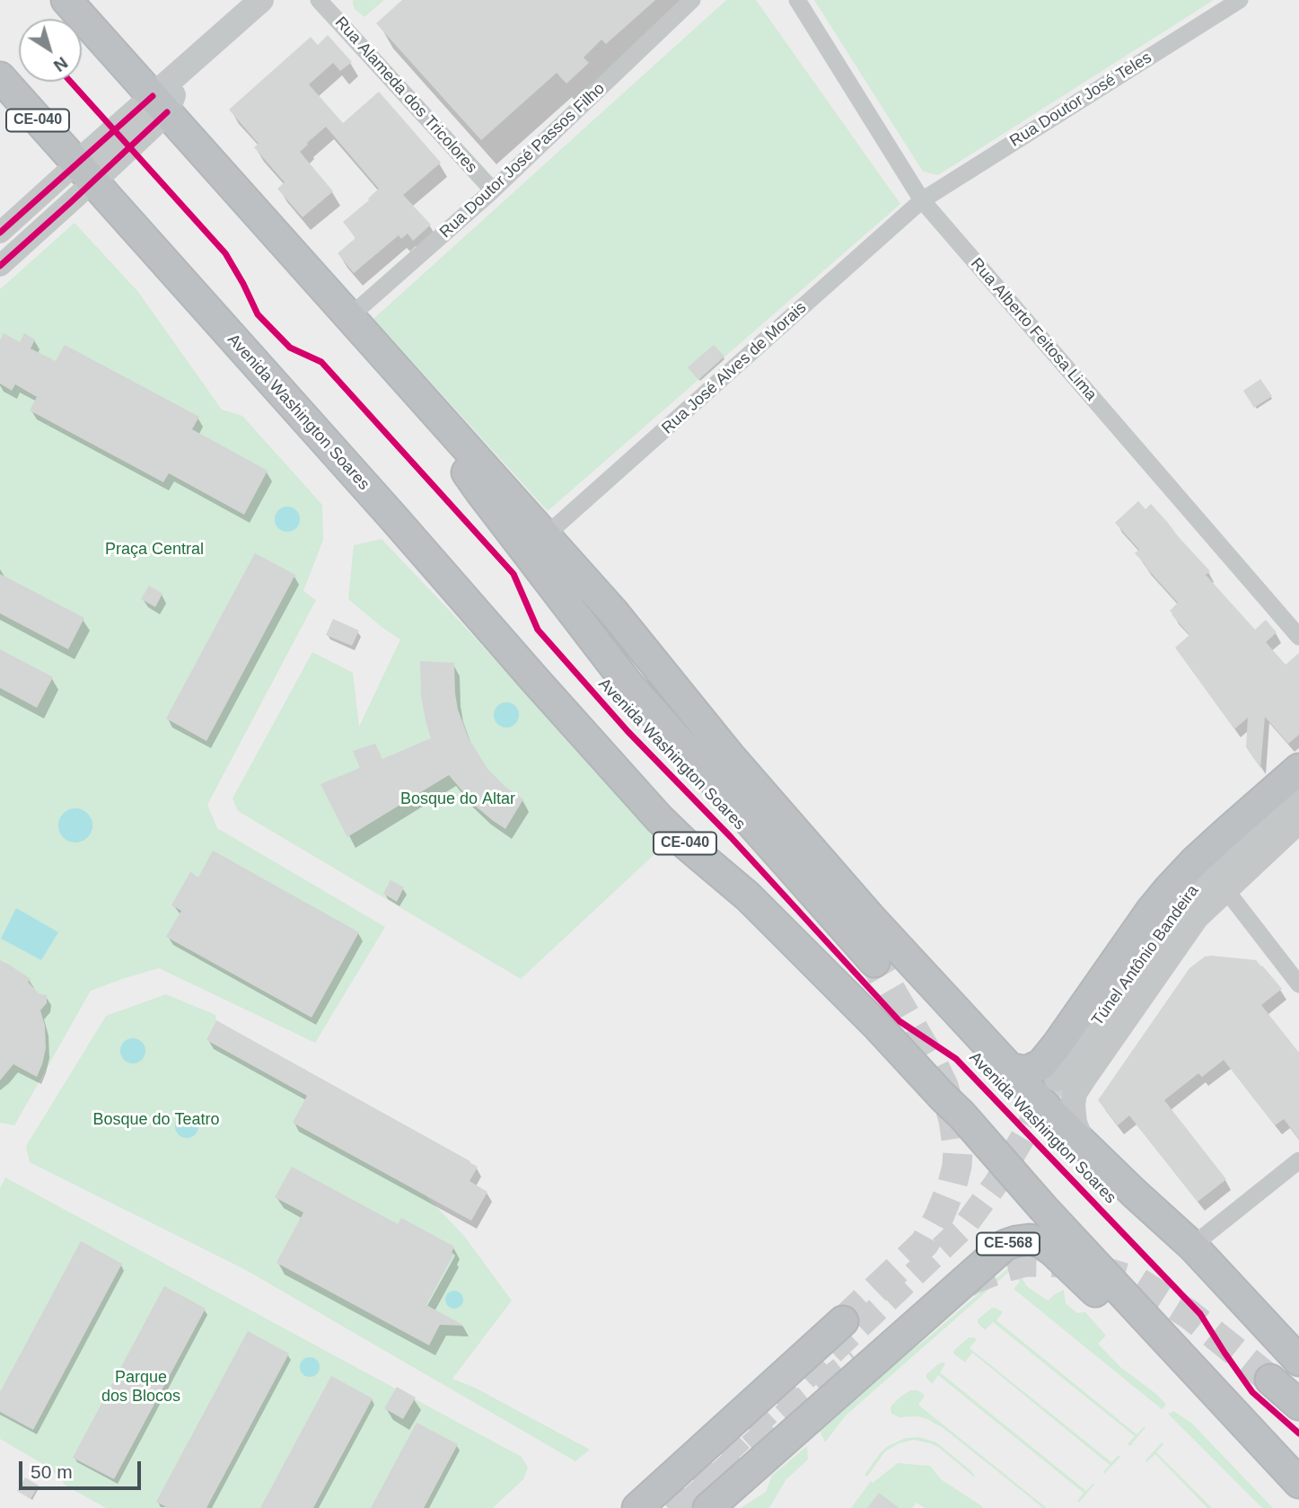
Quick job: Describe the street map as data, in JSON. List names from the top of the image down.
{
  "streets": {
    "highway": ["CE-040", "Avenida Washington Soares", "CE-568"],
    "main road": ["Túnel Antônio Bandeira"],
    "street": [
      "Rua Alameda dos Tricolores",
      "Rua Doutor José Teles",
      "Rua Doutor José Passos Filho",
      "Rua Alberto Feitosa Lima",
      "Rua José Alves de Morais"
    ]
  },
  "crossings": [
    ["Rua Alameda dos Tricolores", "Rua Doutor José Passos Filho"],
    ["Rua Doutor José Teles", "Rua Alberto Feitosa Lima"],
    ["Rua Doutor José Teles", "Rua José Alves de Morais"],
    ["Rua Doutor José Passos Filho", "Avenida Washington Soares"],
    ["Rua Alberto Feitosa Lima", "Rua José Alves de Morais"],
    ["Rua José Alves de Morais", "Avenida Washington Soares"]
  ],
  "parks": [
    "Praça Central",
    "Bosque do Altar",
    "Bosque do Teatro",
    "Parque dos Blocos"
  ],
  "scale_bar": "50 m",
  "north": "bottom right"
}
